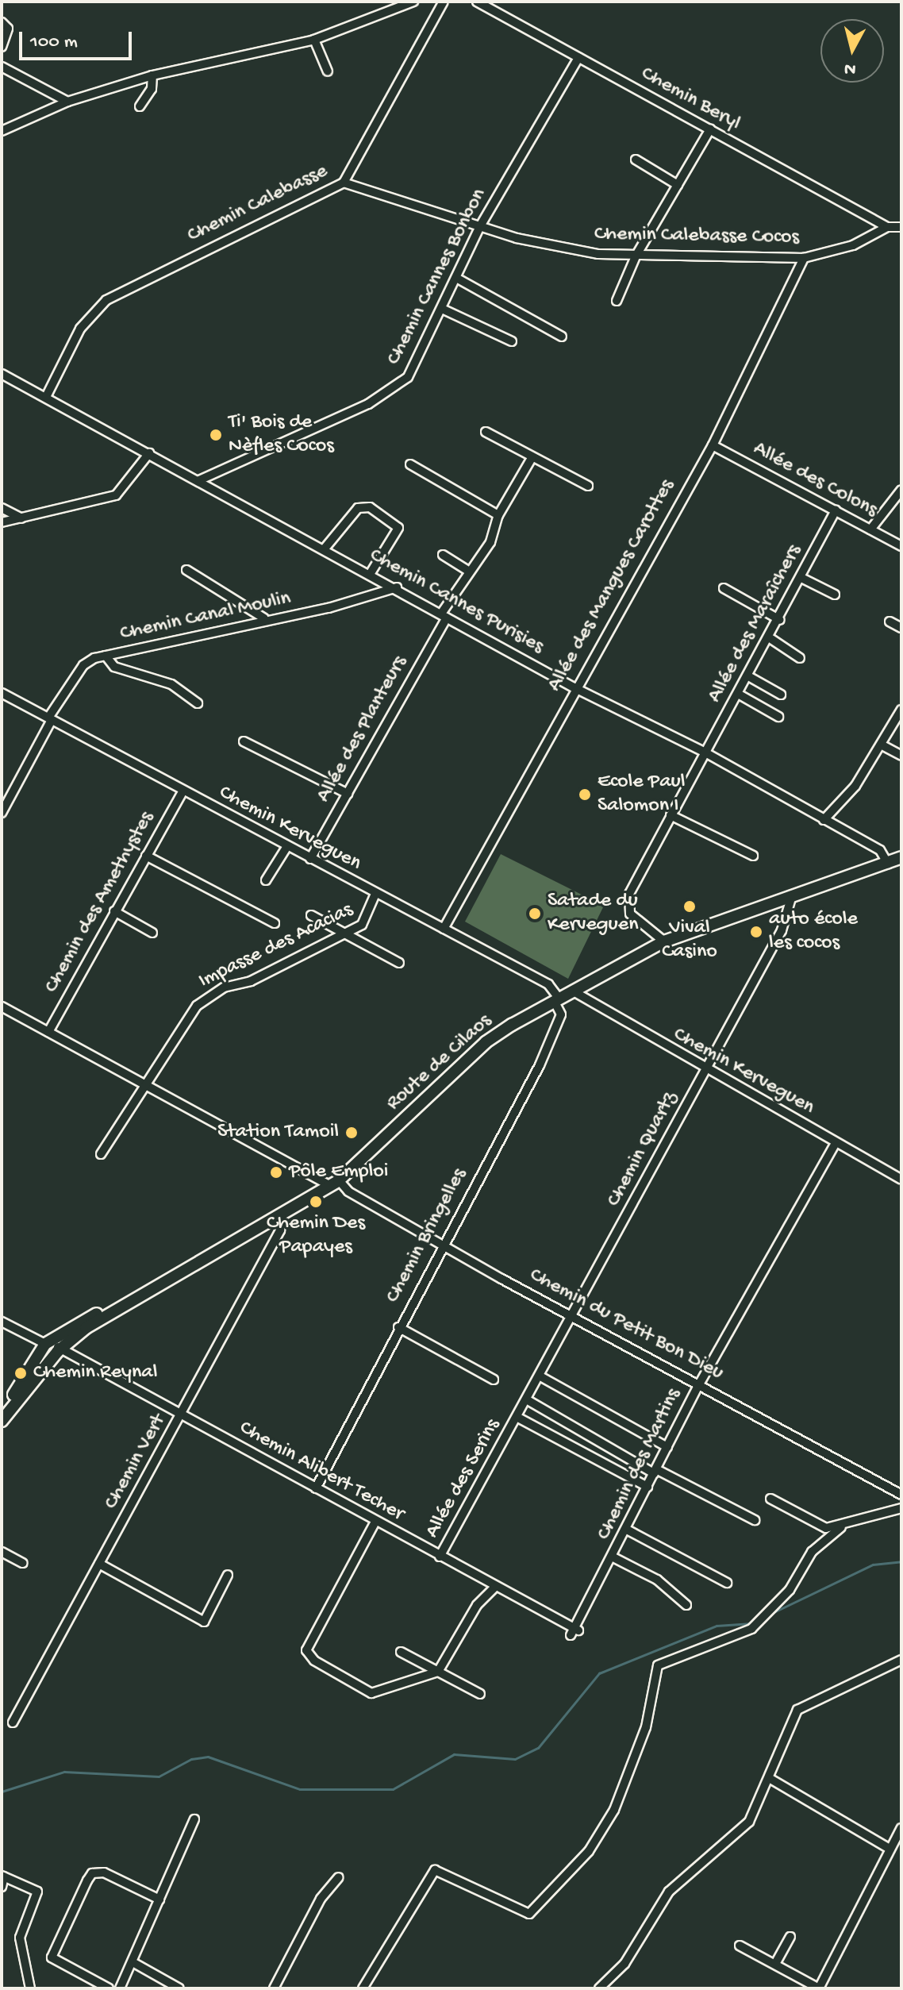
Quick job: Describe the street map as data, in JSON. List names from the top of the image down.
{
  "streets": {
    "main road": ["Route de Cilaos"],
    "street": [
      "Chemin Beryl",
      "Chemin Calebasse",
      "Chemin Calebasse Cocos",
      "Chemin Cannes Bonbon",
      "Allée des Colons",
      "Allée des Mangues Carottes",
      "Chemin Cannes Purisies",
      "Chemin Canal Moulin",
      "Allée des Maraîchers",
      "Allée des Planteurs",
      "Chemin Kerveguen",
      "Chemin des Amethystes",
      "Impasse des Acacias",
      "Chemin Quartz",
      "Chemin Bringelles",
      "Chemin du Petit Bon Dieu",
      "Chemin Vert",
      "Chemin des Martins",
      "Chemin Alibert Techer",
      "Allée des Serins"
    ]
  },
  "crossings": [
    ["Chemin Beryl", "Chemin Calebasse Cocos"],
    ["Chemin Beryl", "Chemin Cannes Bonbon"],
    ["Chemin Calebasse", "Chemin Calebasse Cocos"],
    ["Chemin Calebasse", "Chemin Cannes Purisies"],
    ["Chemin Calebasse Cocos", "Chemin Cannes Bonbon"],
    ["Chemin Calebasse Cocos", "Allée des Mangues Carottes"],
    ["Chemin Cannes Bonbon", "Chemin Cannes Purisies"],
    ["Allée des Colons", "Allée des Mangues Carottes"],
    ["Allée des Colons", "Allée des Maraîchers"],
    ["Allée des Mangues Carottes", "Chemin Cannes Purisies"],
    ["Allée des Mangues Carottes", "Chemin Kerveguen"],
    ["Chemin Cannes Purisies", "Chemin Canal Moulin"],
    ["Chemin Cannes Purisies", "Allée des Maraîchers"],
    ["Chemin Cannes Purisies", "Allée des Planteurs"],
    ["Chemin Cannes Purisies", "Route de Cilaos"],
    ["Chemin Canal Moulin", "Chemin Kerveguen"],
    ["Allée des Maraîchers", "Route de Cilaos"],
    ["Allée des Planteurs", "Chemin Kerveguen"],
    ["Chemin Kerveguen", "Chemin des Amethystes"],
    ["Chemin Kerveguen", "Impasse des Acacias"],
    ["Chemin Kerveguen", "Route de Cilaos"],
    ["Chemin Kerveguen", "Chemin Quartz"],
    ["Chemin Kerveguen", "Chemin Bringelles"],
    ["Chemin Kerveguen", "Chemin des Martins"],
    ["Chemin des Amethystes", "Chemin du Petit Bon Dieu"],
    ["Impasse des Acacias", "Chemin du Petit Bon Dieu"],
    ["Route de Cilaos", "Chemin Quartz"],
    ["Route de Cilaos", "Chemin Bringelles"],
    ["Route de Cilaos", "Chemin du Petit Bon Dieu"],
    ["Route de Cilaos", "Chemin Vert"],
    ["Route de Cilaos", "Chemin Alibert Techer"],
    ["Chemin Quartz", "Chemin du Petit Bon Dieu"],
    ["Chemin Quartz", "Allée des Serins"],
    ["Chemin Bringelles", "Chemin du Petit Bon Dieu"],
    ["Chemin Bringelles", "Chemin Alibert Techer"],
    ["Chemin du Petit Bon Dieu", "Chemin des Martins"],
    ["Chemin Vert", "Chemin Alibert Techer"],
    ["Chemin des Martins", "Chemin Alibert Techer"],
    ["Chemin Alibert Techer", "Allée des Serins"]
  ],
  "places": [
    "Ti' Bois de Nèfles Cocos",
    "Ecole Paul Salomon I",
    "Vival Casino",
    "Satade du Kerveguen",
    "auto école les cocos",
    "Station Tamoil",
    "Pôle Emploi",
    "Chemin Des Papayes",
    "Chemin Reynal"
  ],
  "scale_bar": "100 m",
  "north": "bottom"
}
